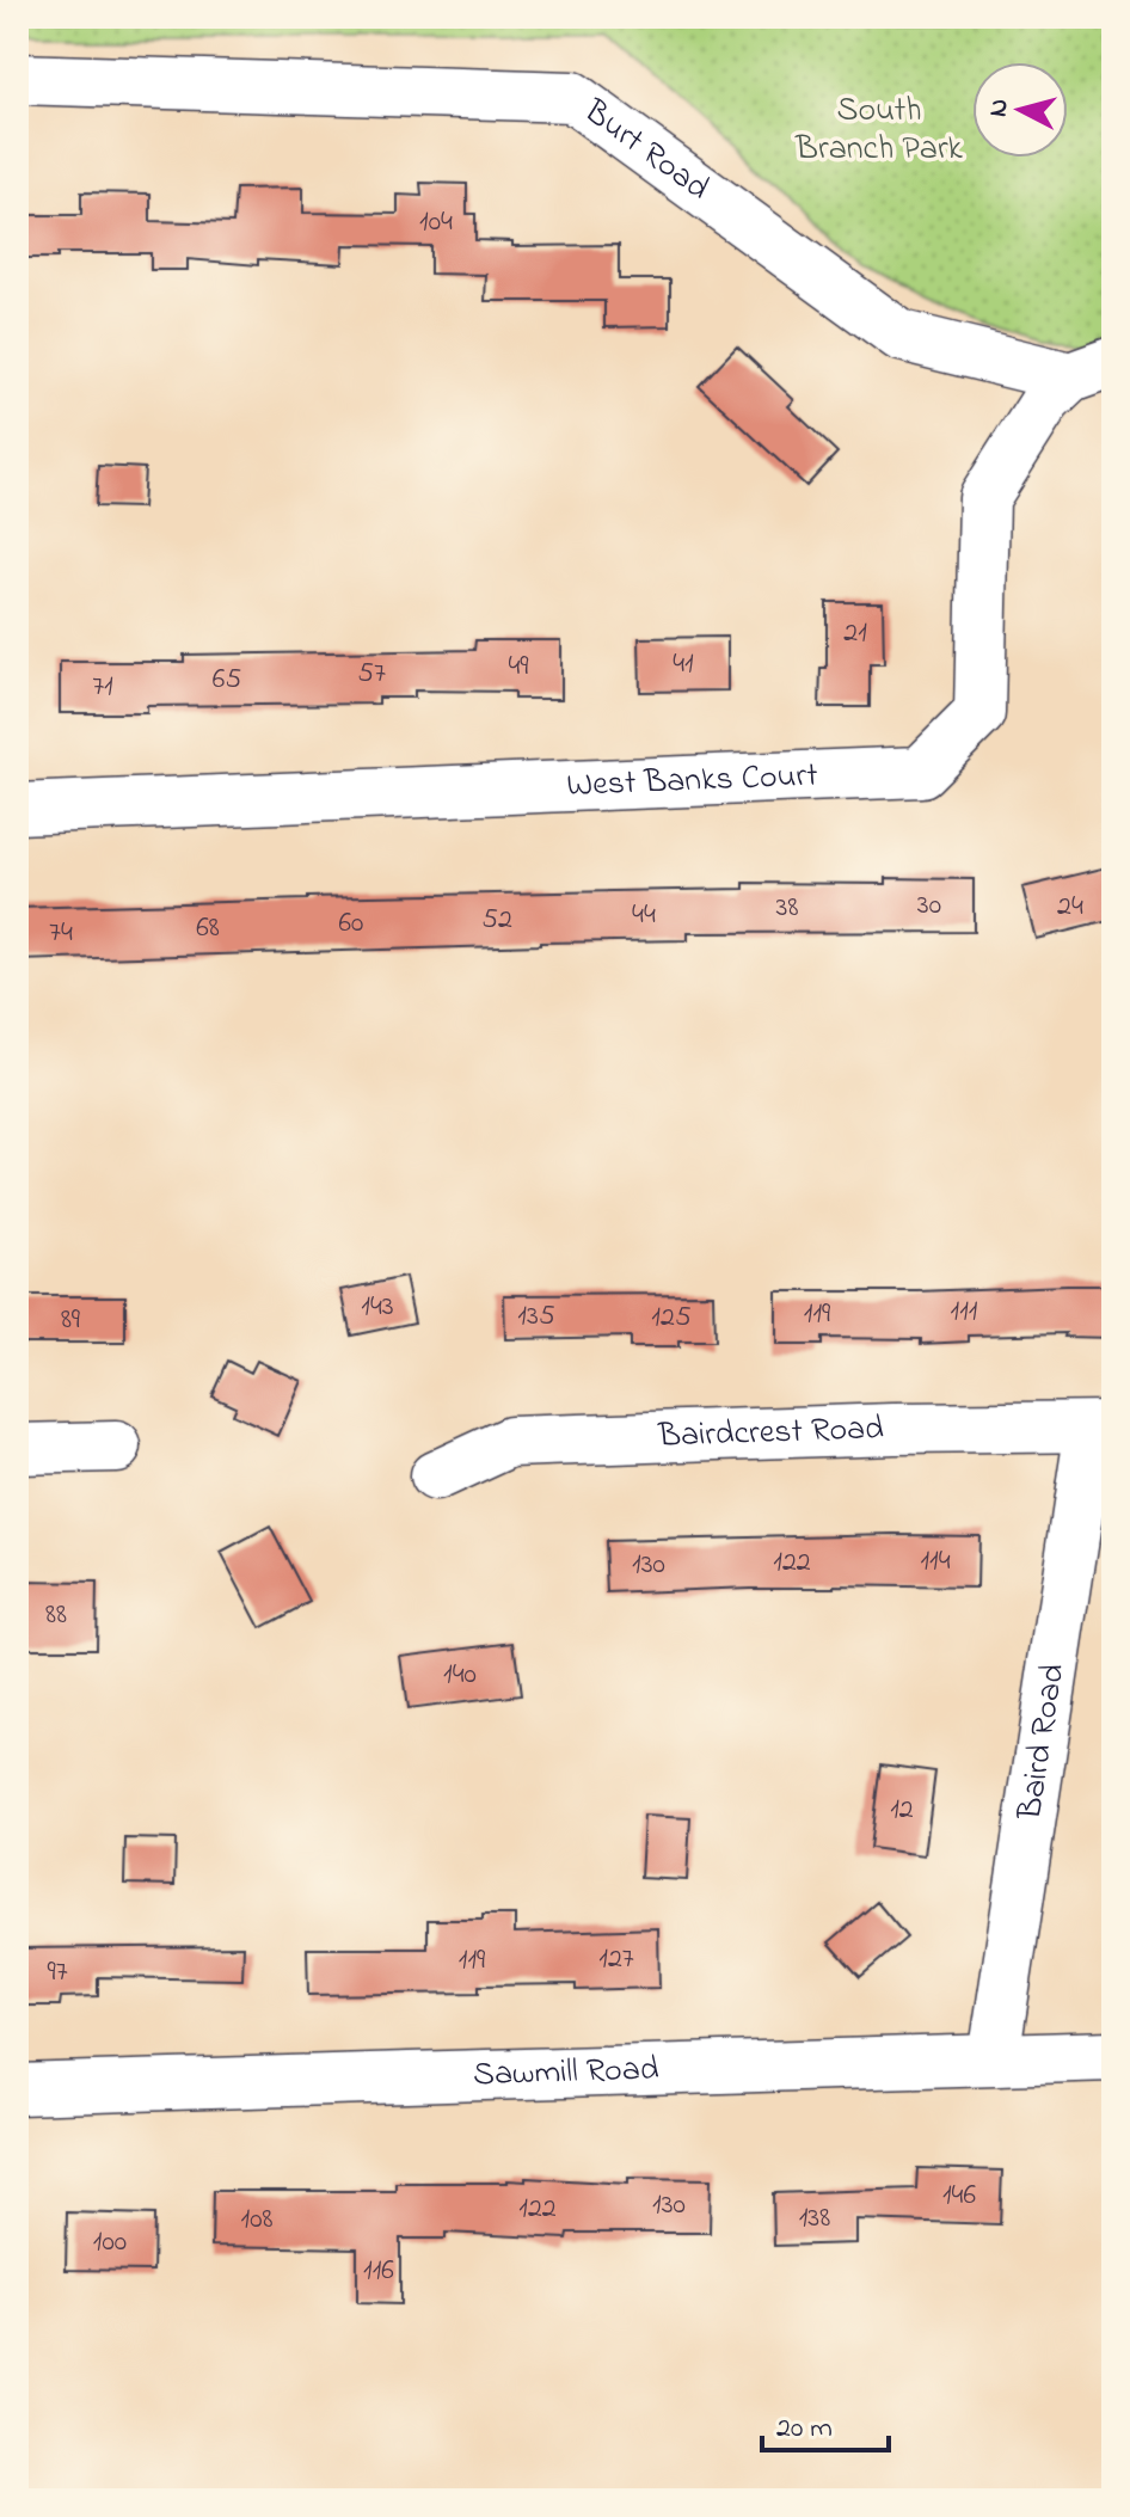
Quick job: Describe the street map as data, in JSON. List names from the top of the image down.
{
  "streets": {
    "street": [
      "Burt Road",
      "West Banks Court",
      "Bairdcrest Road",
      "Baird Road",
      "Sawmill Road"
    ]
  },
  "crossings": [
    ["Burt Road", "West Banks Court"],
    ["Bairdcrest Road", "Baird Road"],
    ["Baird Road", "Sawmill Road"]
  ],
  "parks": ["South Branch Park"],
  "house_numbers": [
    "104",
    "21",
    "41",
    "49",
    "57",
    "65",
    "71",
    "30",
    "24",
    "38",
    "44",
    "52",
    "60",
    "68",
    "74",
    "143",
    "111",
    "119",
    "135",
    "125",
    "89",
    "114",
    "122",
    "130",
    "88",
    "140",
    "12",
    "127",
    "119",
    "97",
    "146",
    "130",
    "122",
    "138",
    "108",
    "100",
    "116"
  ],
  "scale_bar": "20 m",
  "north": "left"
}
